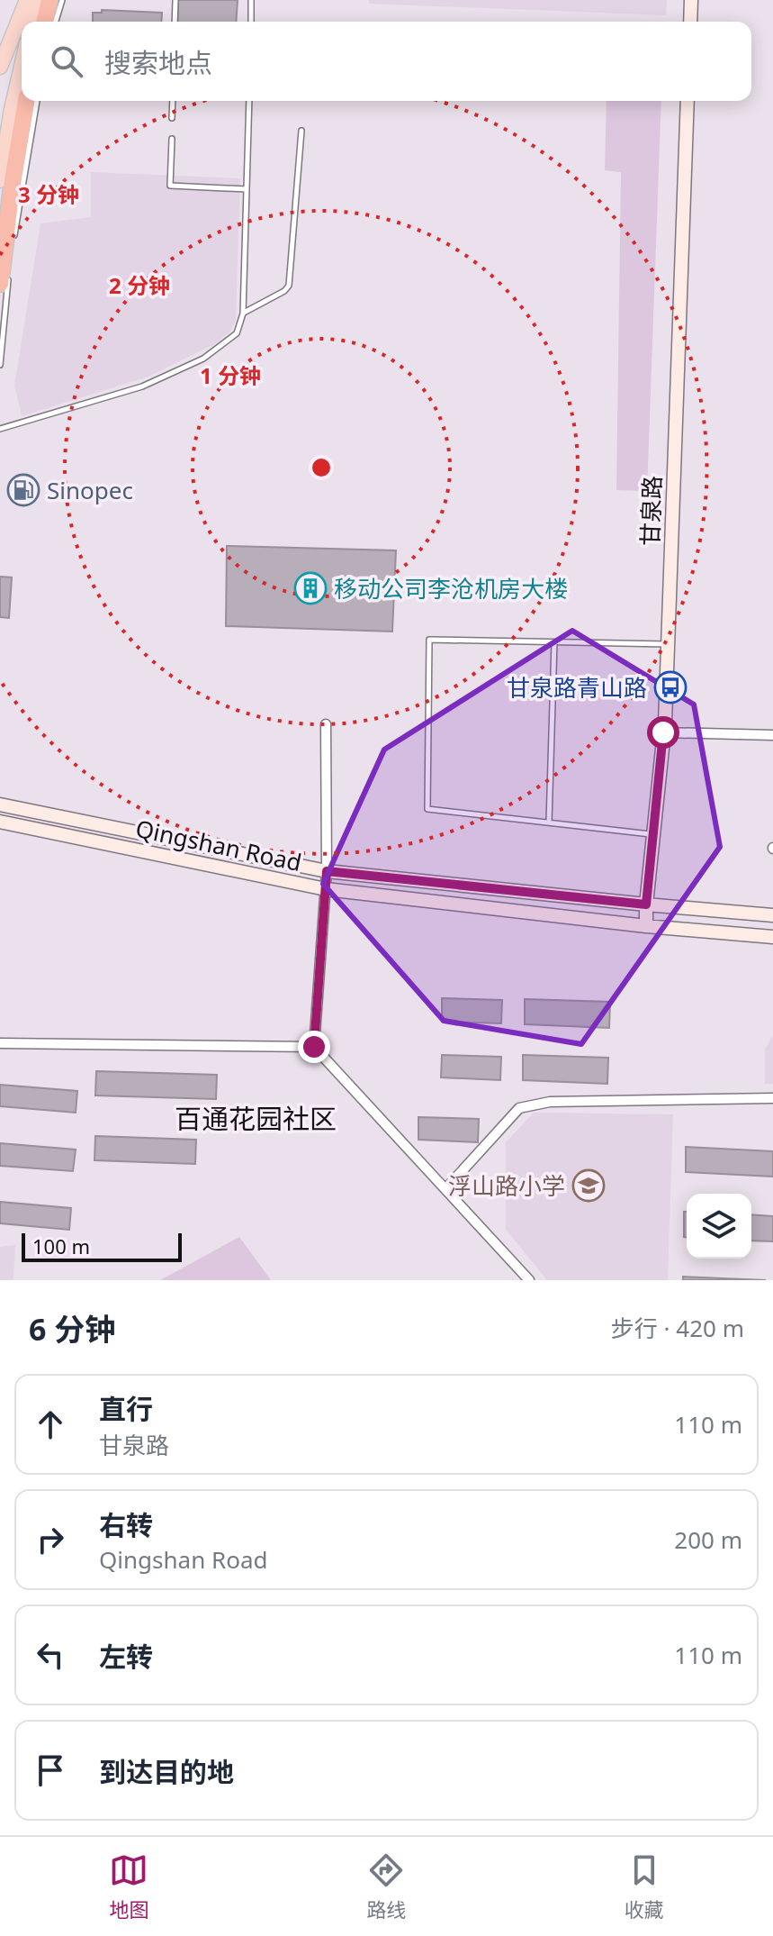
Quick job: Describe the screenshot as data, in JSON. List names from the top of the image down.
{
  "streets": {
    "main road": ["甘泉路", "Qingshan Road"]
  },
  "crossings": [
    ["甘泉路", "Qingshan Road"]
  ],
  "districts": ["百通花园社区"],
  "places": {
    "fuel station": ["Sinopec"],
    "building": ["移动公司李沧机房大楼"],
    "bus stop": ["甘泉路青山路"],
    "school or university": ["浮山路小学"]
  },
  "scale_bar": "100 m",
  "page": {
    "search": "搜索地点",
    "scale": "100 m",
    "heading": ["6 分钟", "步行 · 420 m"],
    "list": [
      ["直行", "甘泉路", "110 m"],
      ["右转", "Qingshan Road", "200 m"],
      ["左转", "110 m"],
      "到达目的地"
    ],
    "nav": ["地图", "路线", "收藏"]
  },
  "rings": ["3 分钟", "2 分钟", "1 分钟"]
}
